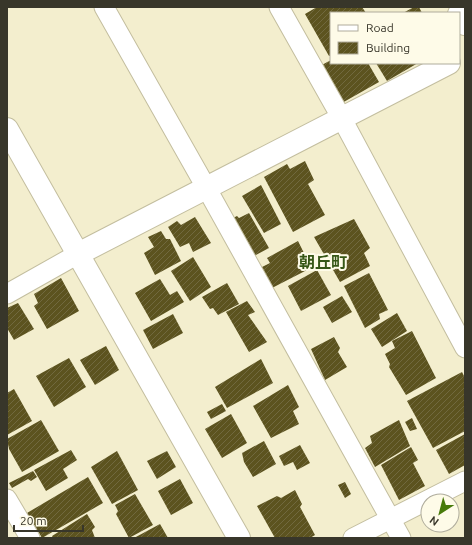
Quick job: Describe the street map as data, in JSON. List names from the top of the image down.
{
  "districts": ["朝丘町"],
  "legend": ["Road", "Building"],
  "scale_bar": "20 m",
  "north": "bottom left"
}
